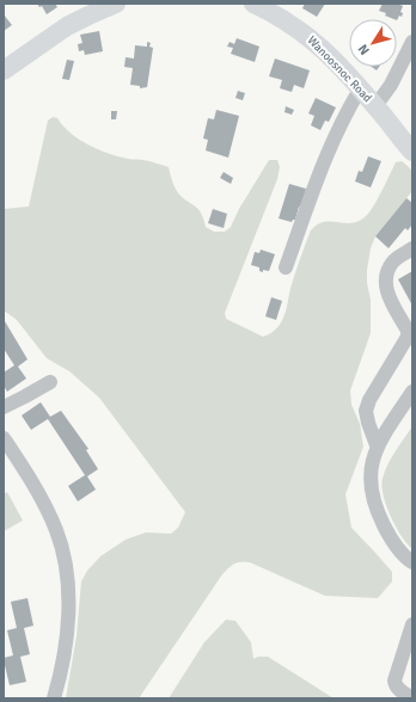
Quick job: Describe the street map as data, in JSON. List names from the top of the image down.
{
  "streets": {
    "main road": ["Wanoosnoc Road"]
  },
  "north": "bottom left"
}
